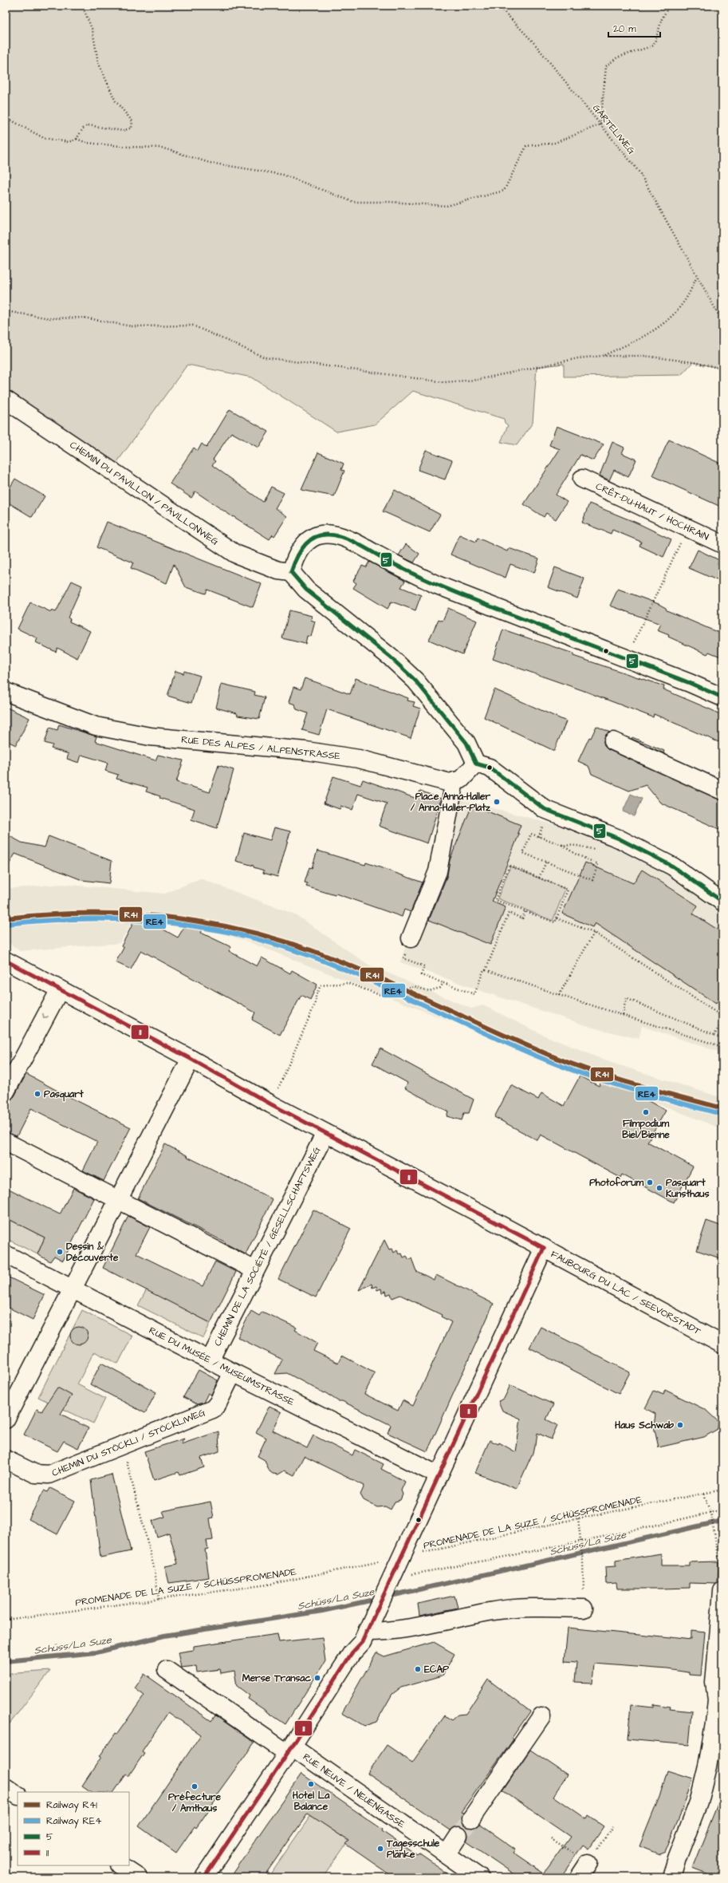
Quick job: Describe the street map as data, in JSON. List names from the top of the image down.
{
  "streets": {
    "street": [
      "CHEMIN DU PAVILLON / PAVILLONWEG",
      "CRÊT-DU-HAUT / HOCHRAIN",
      "RUE DES ALPES / ALPENSTRASSE",
      "CHEMIN DE LA SOCIÉTÉ / GESELLSCHAFTSWEG",
      "FAUBOURG DU LAC / SEEVORSTADT",
      "RUE DU MUSÉE / MUSEUMSTRASSE",
      "CHEMIN DU STÖCKLI / STÖCKLIWEG",
      "RUE NEUVE / NEUENGASSE"
    ],
    "path": ["GÄRTELIWEG", "PROMENADE DE LA SUZE / SCHÜSSPROMENADE"]
  },
  "crossings": [
    ["CHEMIN DE LA SOCIÉTÉ / GESELLSCHAFTSWEG", "FAUBOURG DU LAC / SEEVORSTADT"],
    ["CHEMIN DE LA SOCIÉTÉ / GESELLSCHAFTSWEG", "RUE DU MUSÉE / MUSEUMSTRASSE"],
    ["RUE DU MUSÉE / MUSEUMSTRASSE", "CHEMIN DU STÖCKLI / STÖCKLIWEG"]
  ],
  "water": ["Schüss/La Suze"],
  "places": [
    "Place Anna-Haller / Anna-Haller-Platz",
    "Pasquart",
    "Filmpodium Biel/Bienne",
    "Photoforum",
    "Pasquart Kunsthaus",
    "Dessin & Découverte",
    "Haus Schwab",
    "ECAP",
    "Merse Transac",
    "Hotel La Balance",
    "Préfecture / Amthaus",
    "Tagesschule Plänke"
  ],
  "lines": [
    "transit line 5",
    "rail line R41",
    "rail line RE4",
    "transit line 11"
  ],
  "legend": [
    "Railway R41",
    "Railway RE4",
    "5",
    "11"
  ],
  "scale_bar": "20 m"
}
